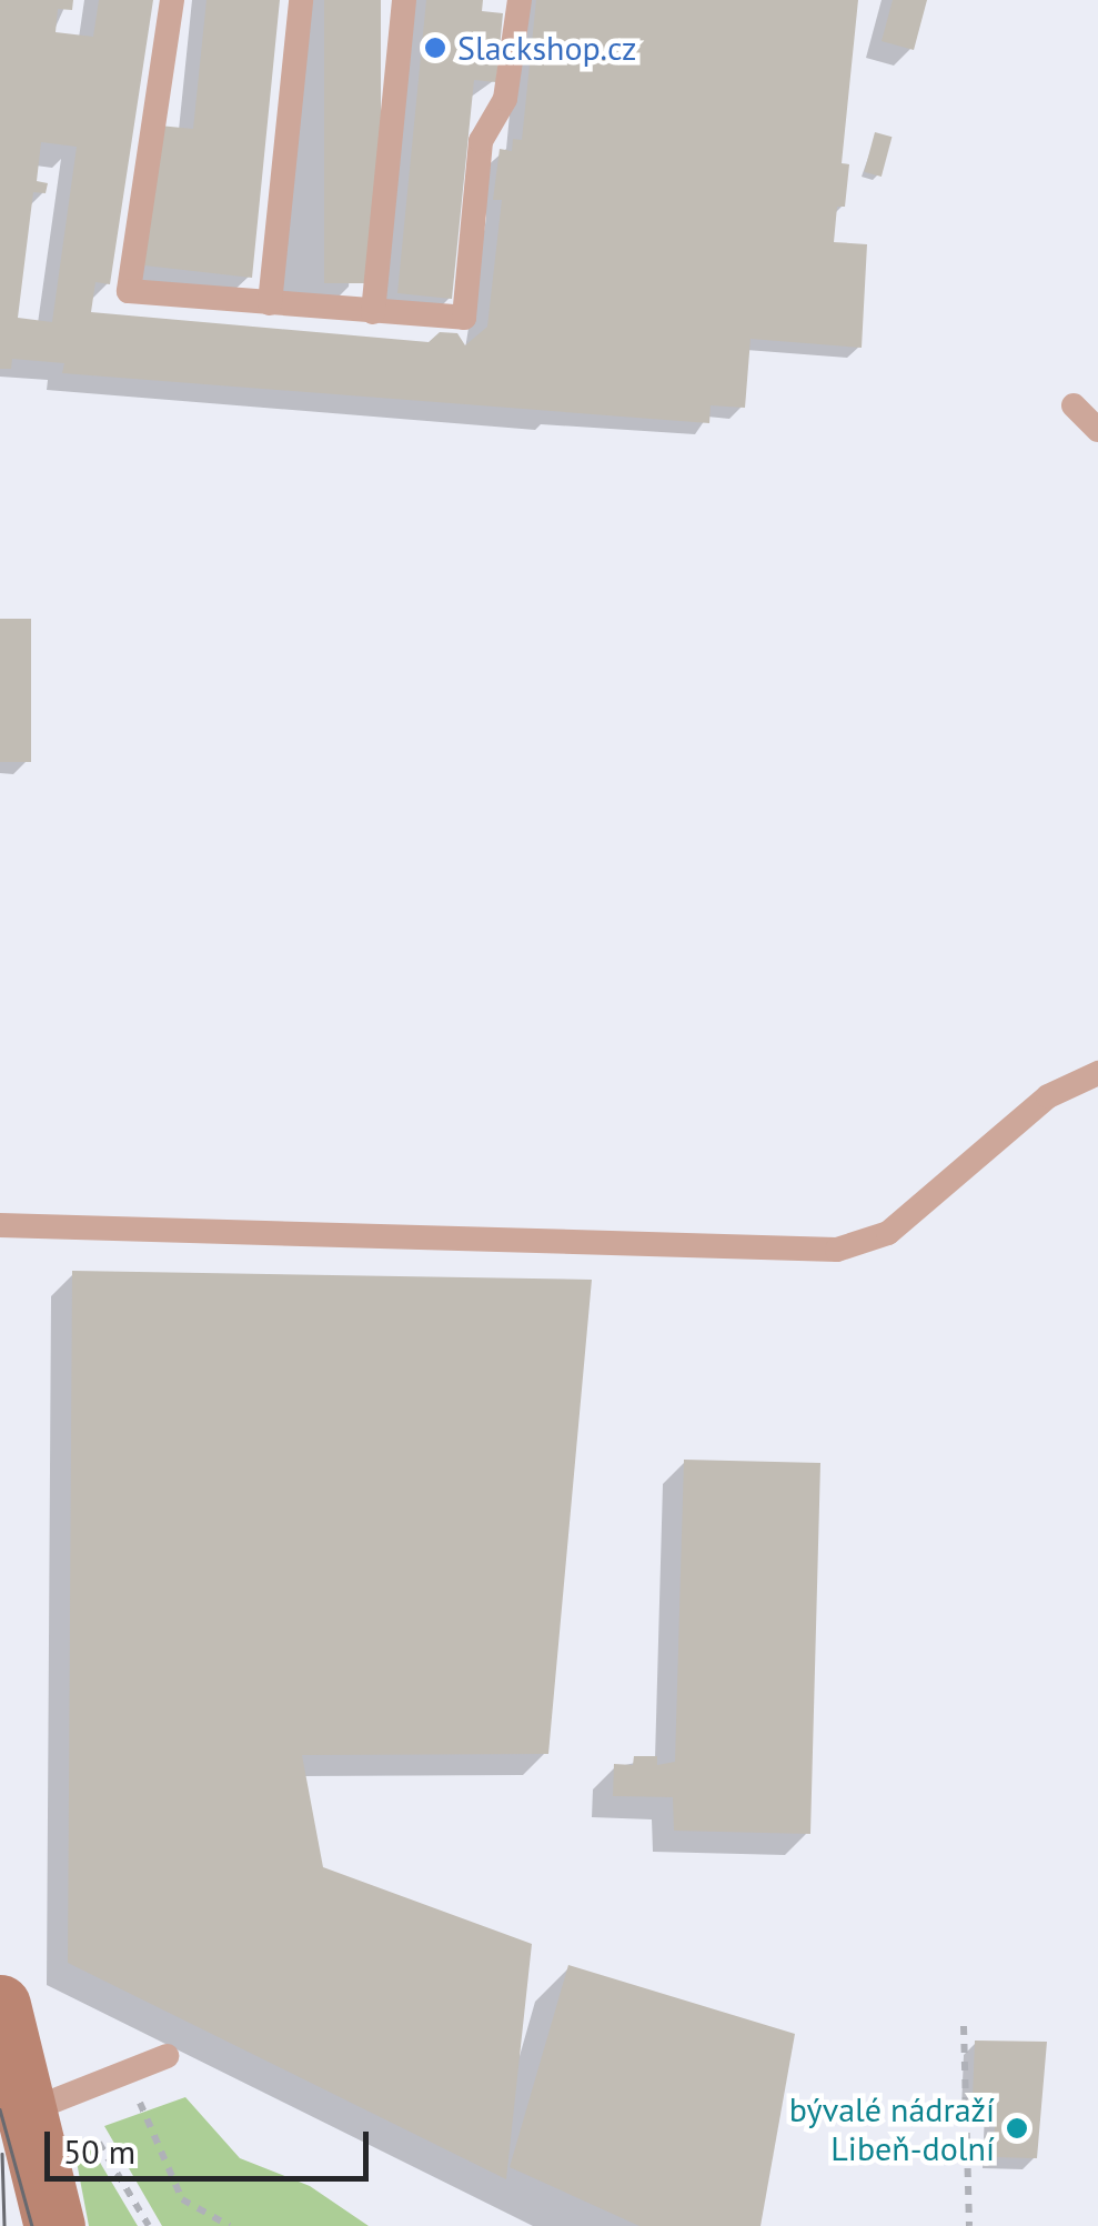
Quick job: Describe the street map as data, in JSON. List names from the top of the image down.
{
  "places": ["Slackshop.cz", "bývalé nádraží Libeň-dolní"],
  "scale_bar": "50 m"
}
